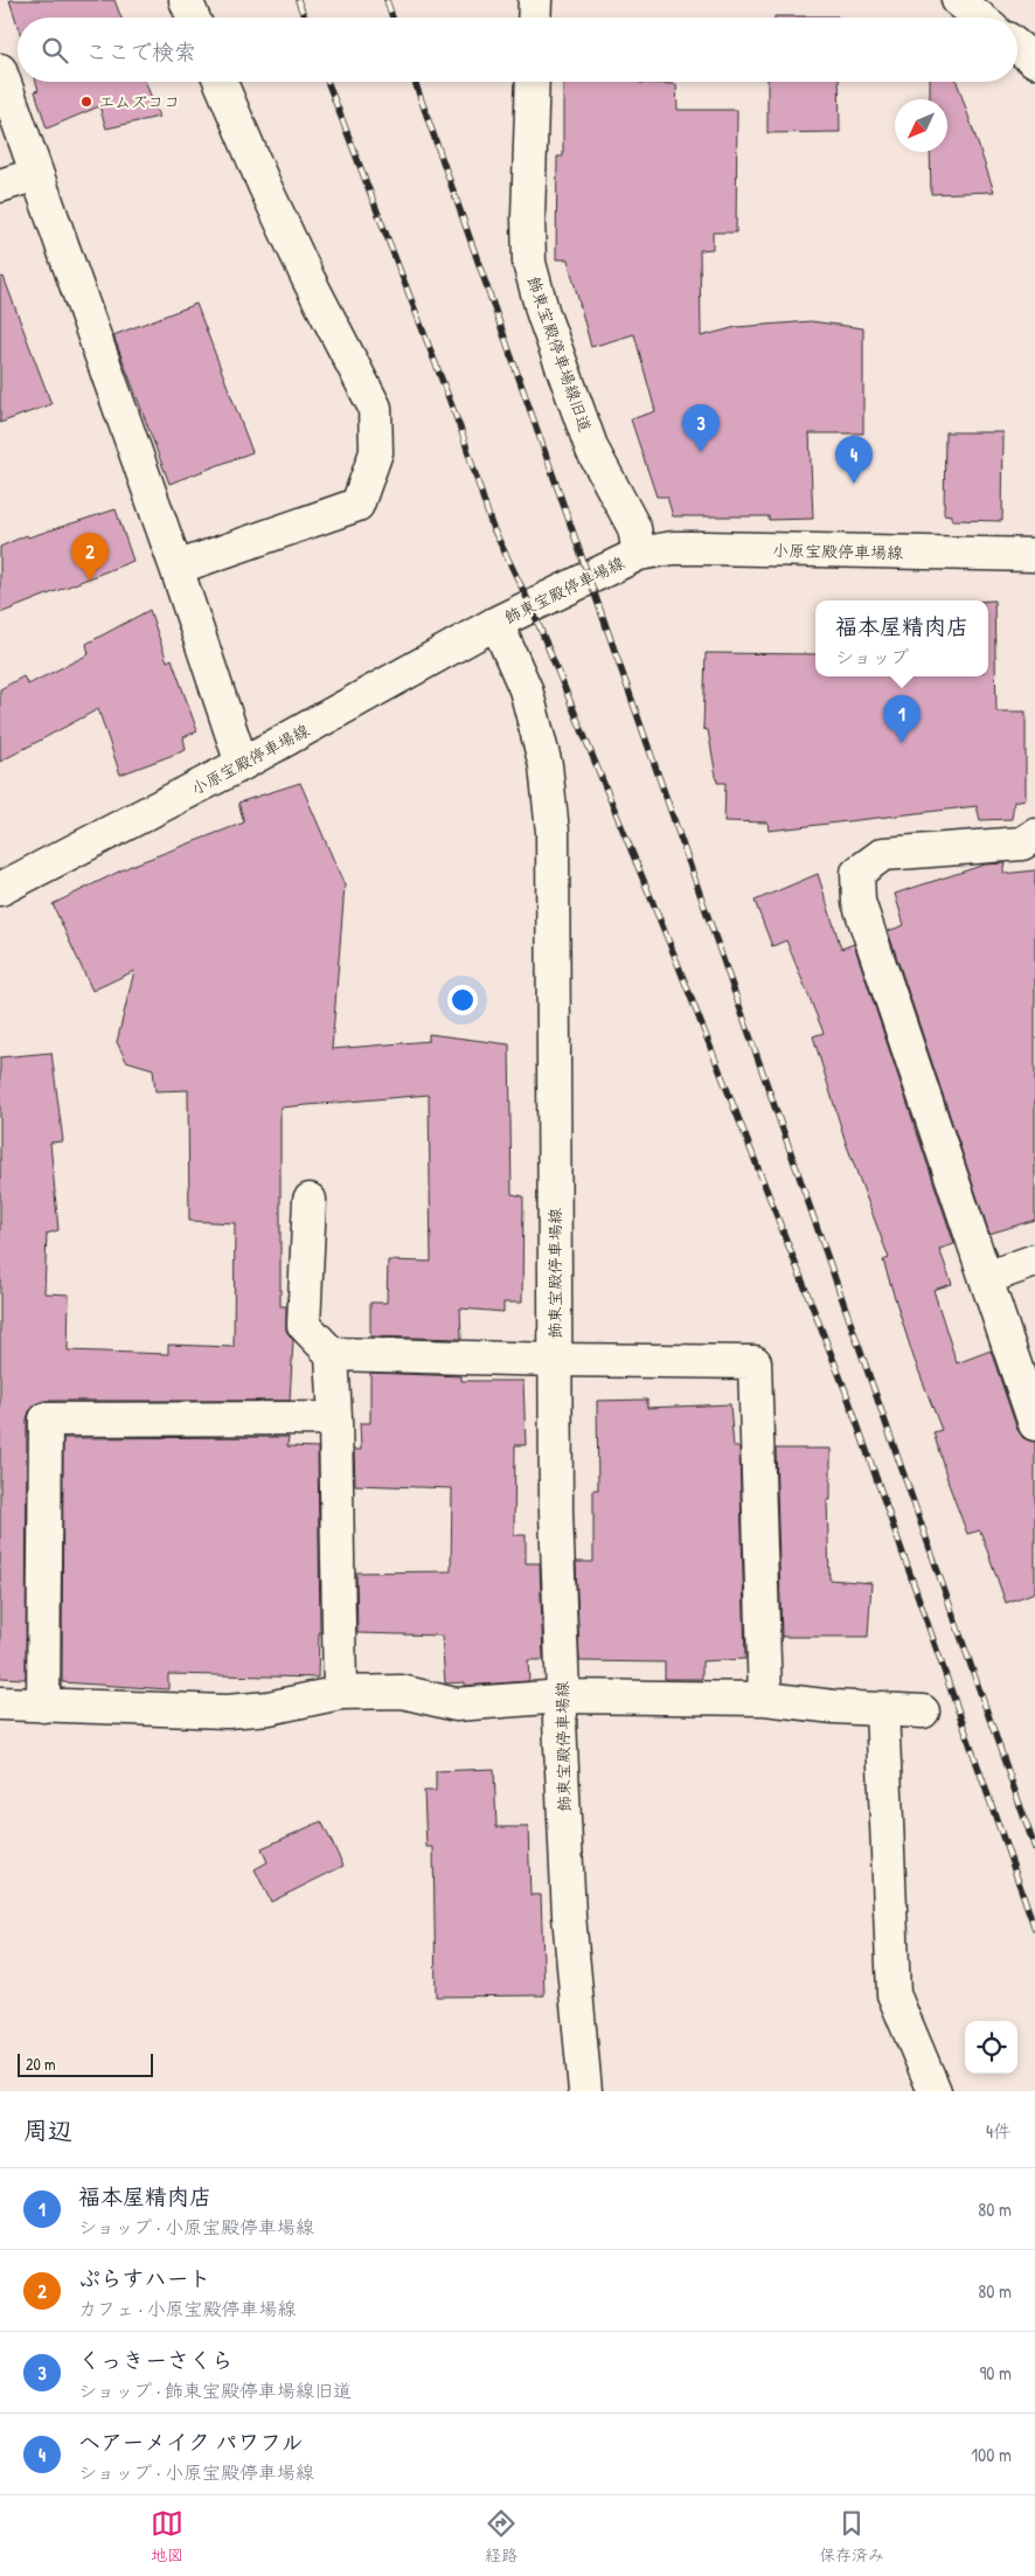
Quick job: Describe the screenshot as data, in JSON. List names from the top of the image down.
{
  "streets": {
    "street": ["飾東宝殿停車場線旧道", "小原宝殿停車場線", "飾東宝殿停車場線"]
  },
  "crossings": [
    ["飾東宝殿停車場線旧道", "小原宝殿停車場線"],
    ["飾東宝殿停車場線旧道", "飾東宝殿停車場線"],
    ["小原宝殿停車場線", "飾東宝殿停車場線"]
  ],
  "places": ["エムズココ"],
  "scale_bar": "20 m",
  "north": "bottom left",
  "page": {
    "search": "ここで検索",
    "pins": [
      "3",
      "4",
      "2",
      "1"
    ],
    "popup": ["福本屋精肉店", "ショップ"],
    "scale": "20 m",
    "heading": ["周辺", "4件"],
    "list": [
      {
        "mark": "1",
        "name": "福本屋精肉店",
        "note": "ショップ · 小原宝殿停車場線",
        "value": "80 m"
      },
      {
        "mark": "2",
        "name": "ぷらすハート",
        "note": "カフェ · 小原宝殿停車場線",
        "value": "80 m"
      },
      {
        "mark": "3",
        "name": "くっきーさくら",
        "note": "ショップ · 飾東宝殿停車場線旧道",
        "value": "90 m"
      },
      {
        "mark": "4",
        "name": "ヘアーメイク パワフル",
        "note": "ショップ · 小原宝殿停車場線",
        "value": "100 m"
      }
    ],
    "nav": ["地図", "経路", "保存済み"]
  }
}
